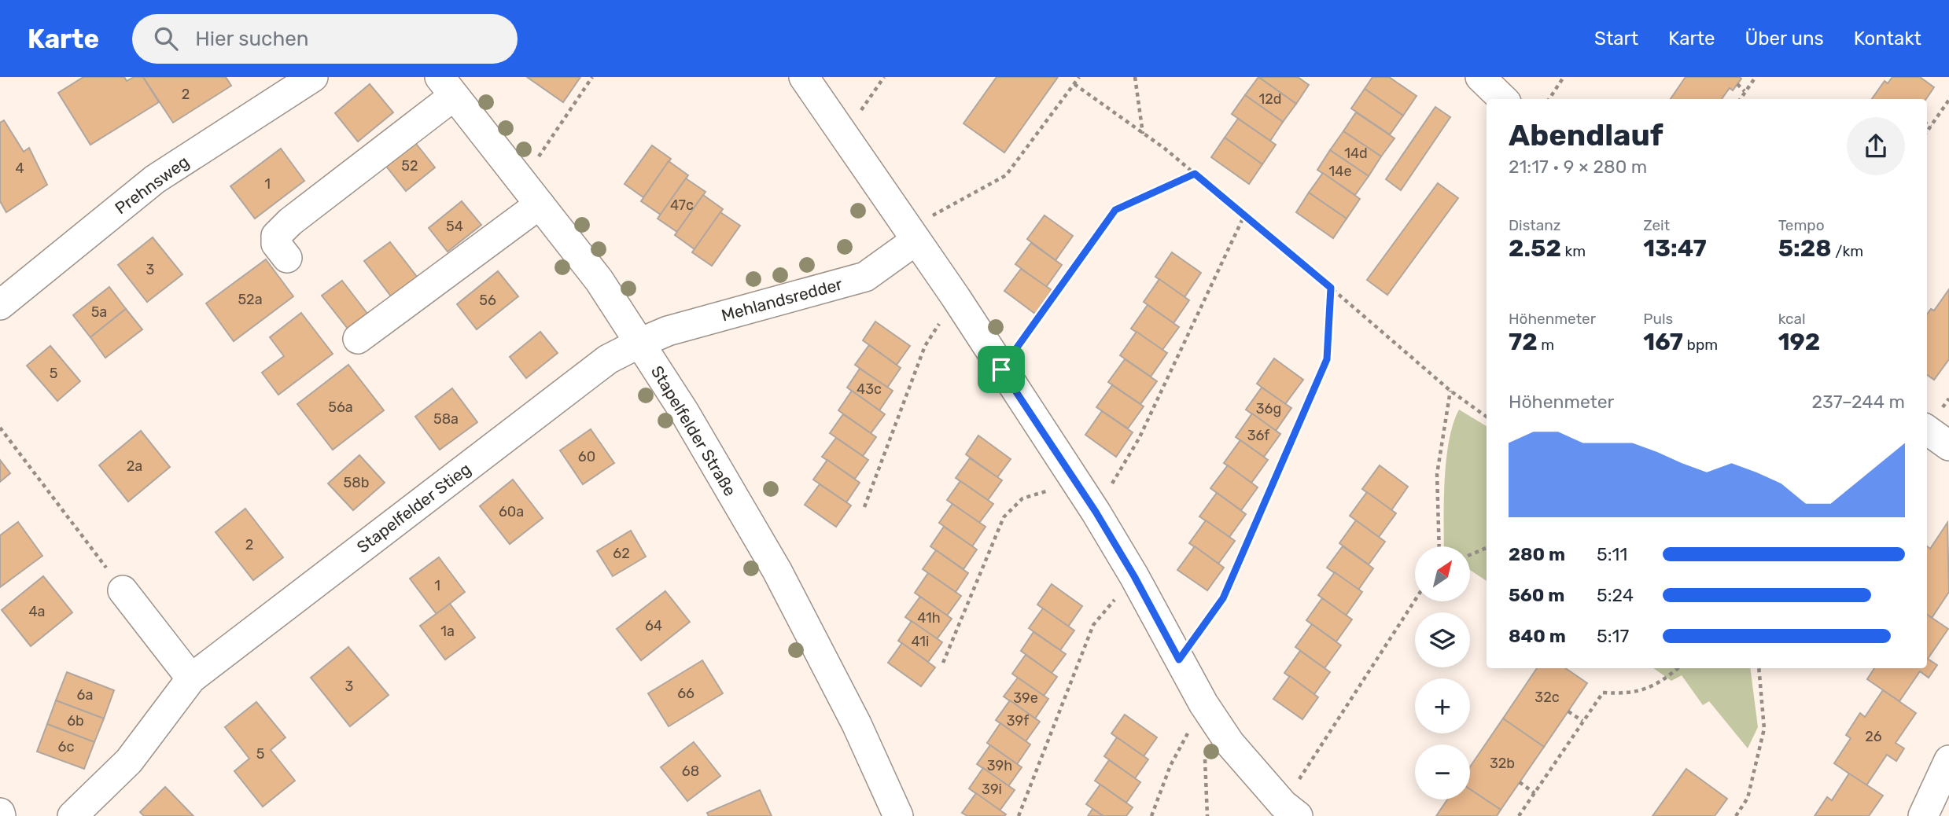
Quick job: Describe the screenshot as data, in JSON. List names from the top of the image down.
{
  "streets": {
    "street": [
      "Prehnsweg",
      "Mehlandsredder",
      "Stapelfelder Straße",
      "Stapelfelder Stieg"
    ]
  },
  "crossings": [
    ["Mehlandsredder", "Stapelfelder Straße"],
    ["Mehlandsredder", "Stapelfelder Stieg"],
    ["Stapelfelder Straße", "Stapelfelder Stieg"]
  ],
  "house_numbers": [
    "2",
    "12d",
    "14d",
    "52",
    "4",
    "14e",
    "1",
    "47c",
    "54",
    "3",
    "52a",
    "56",
    "5a",
    "5",
    "43c",
    "56a",
    "36g",
    "58a",
    "36f",
    "60",
    "2a",
    "58b",
    "60a",
    "2",
    "62",
    "1",
    "4a",
    "41h",
    "64",
    "1a",
    "41i",
    "3",
    "66",
    "6a",
    "32c",
    "39e",
    "6b",
    "39f",
    "26",
    "6c",
    "5",
    "32b",
    "39h",
    "68",
    "39i"
  ],
  "north": "top right",
  "page": {
    "header": "Karte",
    "search": "Hier suchen",
    "nav": [
      "Start",
      "Karte",
      "Über uns",
      "Kontakt"
    ],
    "heading": ["Abendlauf", "21:17 · 9 × 280 m"],
    "stats": [
      ["Distanz", "2.52 km"],
      ["Zeit", "13:47"],
      ["Tempo", "5:28 /km"],
      ["Höhenmeter", "72 m"],
      ["Puls", "167 bpm"],
      ["kcal", "192"]
    ],
    "chart": ["Höhenmeter", "237–244 m"],
    "list": [
      {
        "name": "280 m",
        "note": "5:11"
      },
      {
        "name": "560 m",
        "note": "5:24"
      },
      {
        "name": "840 m",
        "note": "5:17"
      }
    ],
    "map_buttons": ["+", "−"]
  }
}
